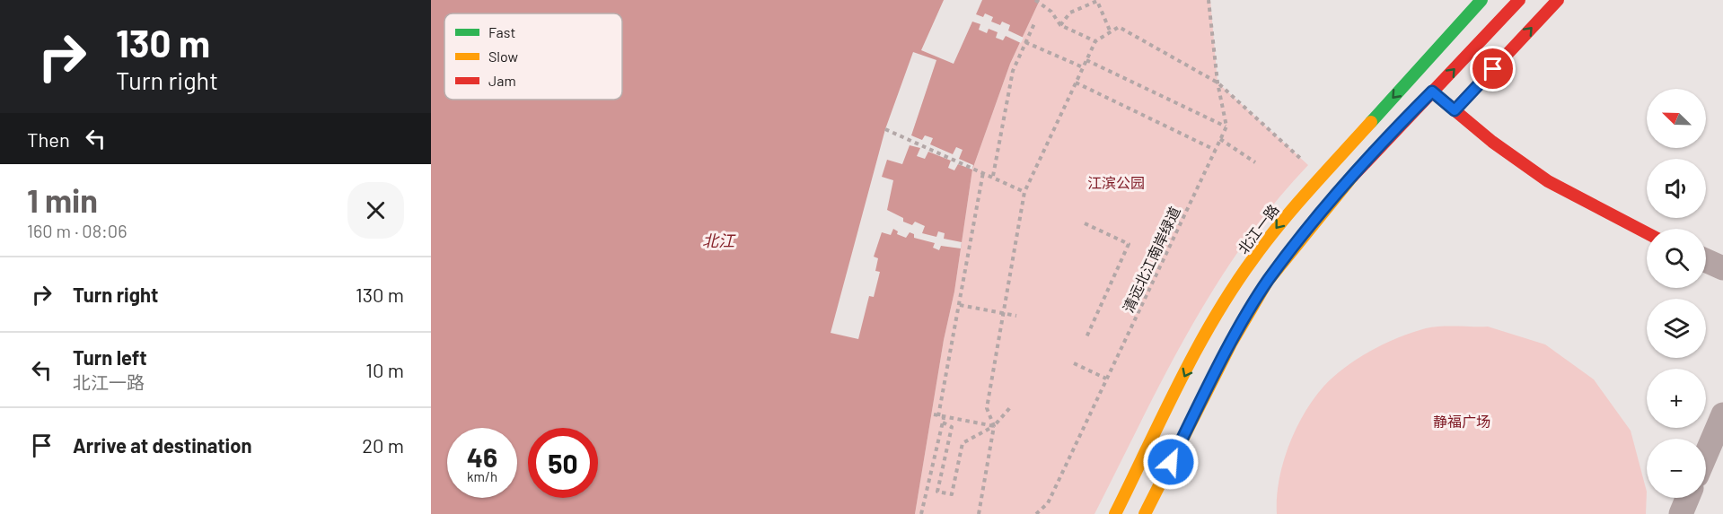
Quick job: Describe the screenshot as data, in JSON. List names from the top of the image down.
{
  "streets": {
    "main road": ["北江一路"],
    "path": ["清远北江南岸绿道"]
  },
  "water": ["北江"],
  "parks": ["江滨公园", "静福广场"],
  "legend": ["Fast", "Slow", "Jam"],
  "north": "top left",
  "page": {
    "turn": ["130 m", "Turn right"],
    "map_buttons": ["+", "−"],
    "then": "Then",
    "heading": ["1 min", "160 m · 08:06"],
    "list": [
      {
        "name": "Turn right",
        "value": "130 m"
      },
      {
        "name": "Turn left",
        "note": "北江一路",
        "value": "10 m"
      },
      {
        "name": "Arrive at destination",
        "value": "20 m"
      }
    ],
    "speed": "46 km/h",
    "limit": "50"
  }
}
